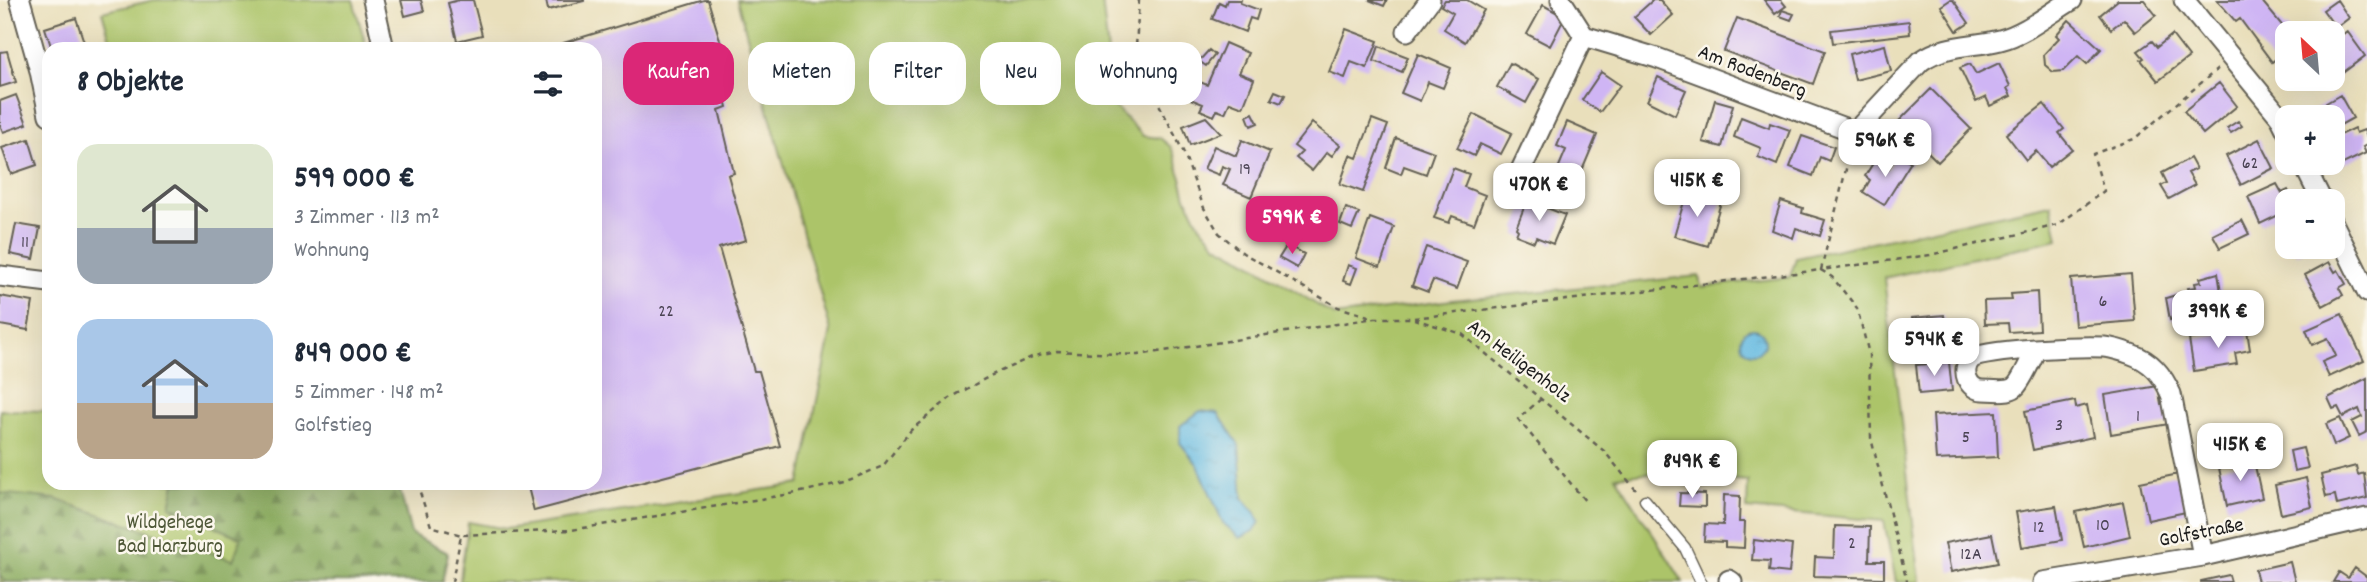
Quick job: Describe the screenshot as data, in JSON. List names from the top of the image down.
{
  "streets": {
    "street": ["Am Rodenberg", "Golfstraße"],
    "path": ["Am Heiligenholz"]
  },
  "parks": ["Wildgehege Bad Harzburg"],
  "house_numbers": [
    "62",
    "19",
    "11",
    "6",
    "22",
    "1",
    "3",
    "5",
    "10",
    "12",
    "2",
    "12A"
  ],
  "north": "top left",
  "page": {
    "map_buttons": ["+", "−"],
    "chip": [
      "Kaufen",
      "Mieten",
      "Filter",
      "Neu",
      "Wohnung"
    ],
    "heading": "8 Objekte",
    "price": [
      "596K €",
      "415K €",
      "470K €",
      "599K €",
      "399K €",
      "594K €",
      "415K €",
      "849K €"
    ],
    "list": [
      {
        "name": "599 000 €",
        "note": "3 Zimmer · 113 m² · Wohnung"
      },
      {
        "name": "849 000 €",
        "note": "5 Zimmer · 148 m² · Golfstieg"
      }
    ]
  }
}
